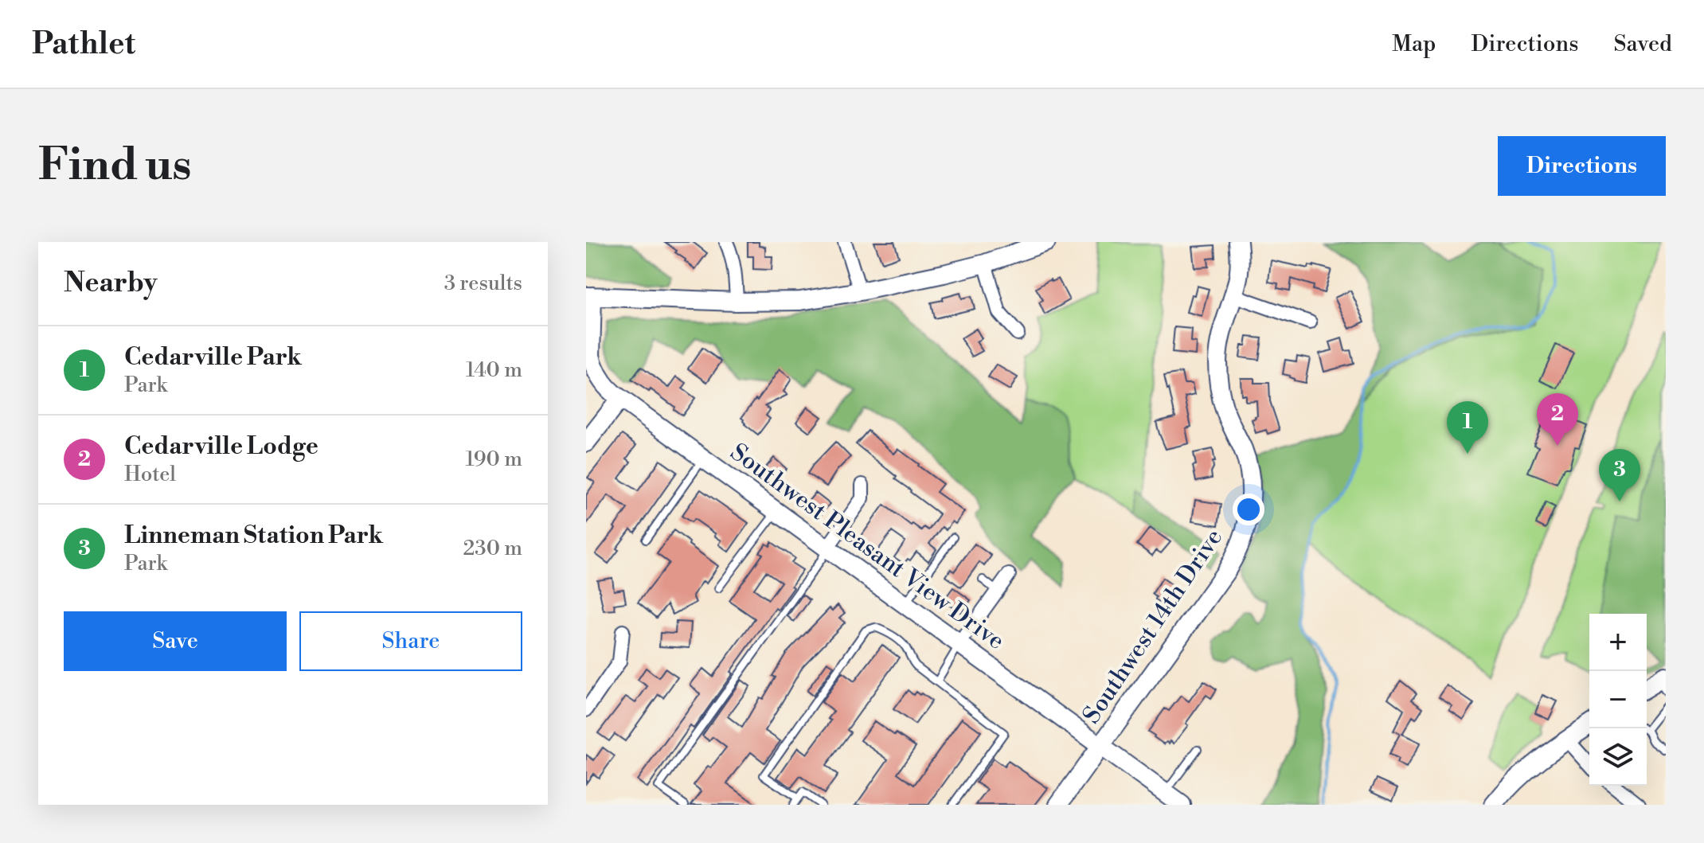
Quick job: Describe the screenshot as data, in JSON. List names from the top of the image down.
{
  "streets": {
    "street": ["Southwest Pleasant View Drive", "Southwest 14th Drive"]
  },
  "crossings": [
    ["Southwest Pleasant View Drive", "Southwest 14th Drive"]
  ],
  "page": {
    "header": "Pathlet",
    "nav": ["Map", "Directions", "Saved"],
    "buttons": [
      "Directions",
      ["Save", "Share"]
    ],
    "title": "Find us",
    "heading": ["Nearby", "3 results"],
    "list": [
      {
        "mark": "1",
        "name": "Cedarville Park",
        "note": "Park",
        "value": "140 m"
      },
      {
        "mark": "2",
        "name": "Cedarville Lodge",
        "note": "Hotel",
        "value": "190 m"
      },
      {
        "mark": "3",
        "name": "Linneman Station Park",
        "note": "Park",
        "value": "230 m"
      }
    ],
    "pins": ["2", "1", "3"],
    "map_buttons": ["+", "−"]
  }
}
